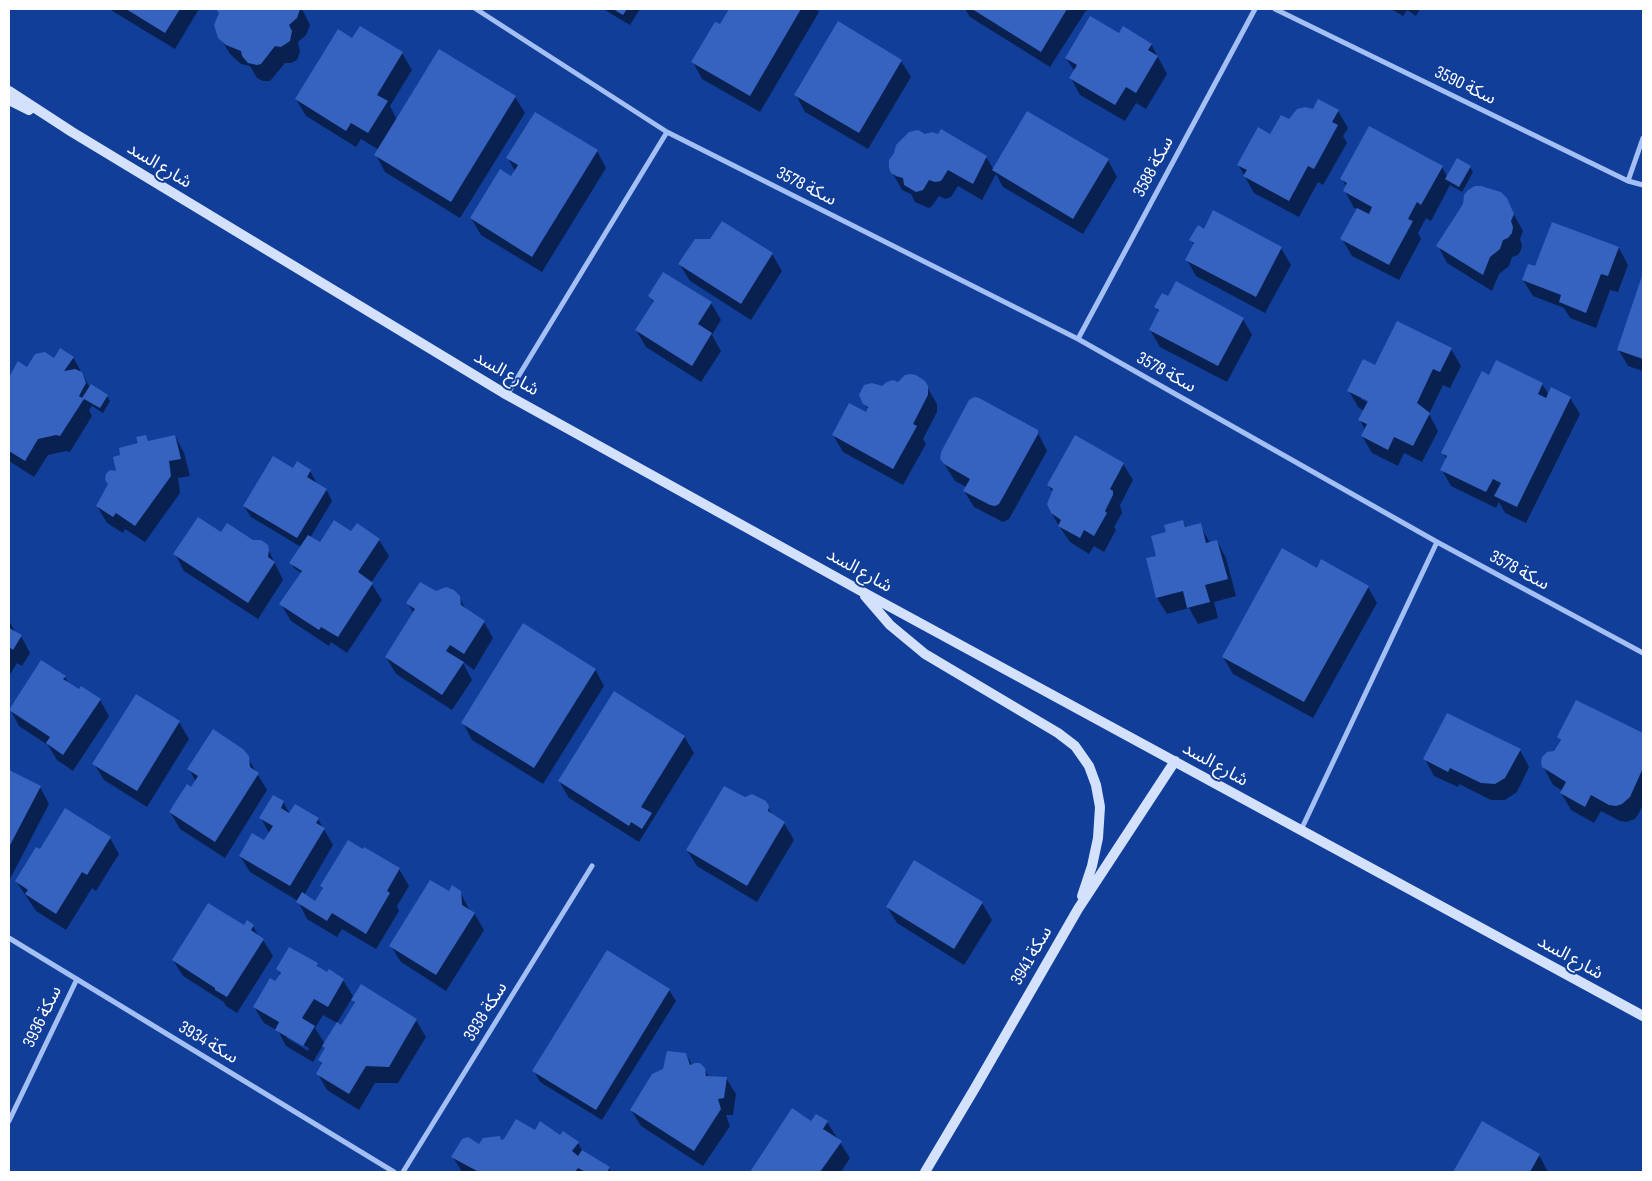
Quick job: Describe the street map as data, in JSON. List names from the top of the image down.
{
  "streets": {
    "street": [
      "سكة 3590",
      "شارع السد",
      "سكة 3588",
      "سكة 3578",
      "سكة 3941",
      "سكة 3938",
      "سكة 3936",
      "سكة 3934"
    ]
  },
  "crossings": [
    ["شارع السد", "سكة 3941"],
    ["سكة 3588", "سكة 3578"],
    ["سكة 3936", "سكة 3934"]
  ]
}
